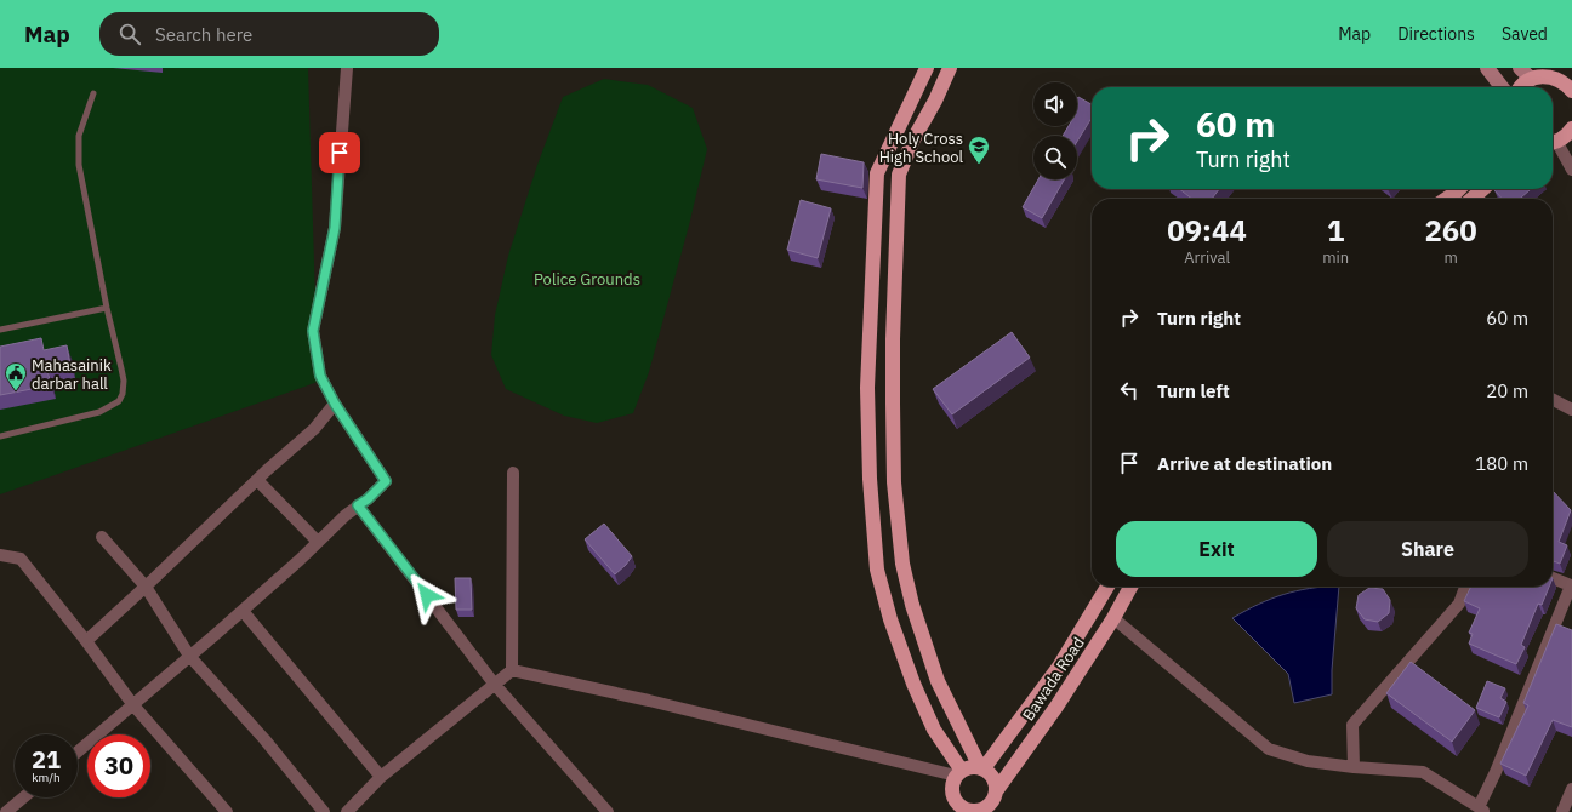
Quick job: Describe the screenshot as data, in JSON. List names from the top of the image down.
{
  "streets": {
    "main road": ["Bawada Road"]
  },
  "parks": ["Police Grounds"],
  "places": {
    "school or university": ["Holy Cross High School"],
    "public building": ["Mahasainik darbar hall"]
  },
  "page": {
    "header": "Map",
    "search": "Search here",
    "nav": ["Map", "Directions", "Saved"],
    "turn": ["60 m", "Turn right"],
    "eta": [
      "09:44",
      "Arrival",
      "1",
      "min",
      "260",
      "m"
    ],
    "list": [
      {
        "name": "Turn right",
        "value": "60 m"
      },
      {
        "name": "Turn left",
        "value": "20 m"
      },
      {
        "name": "Arrive at destination",
        "value": "180 m"
      }
    ],
    "buttons": ["Exit", "Share"],
    "speed": "21 km/h",
    "limit": "30"
  }
}
